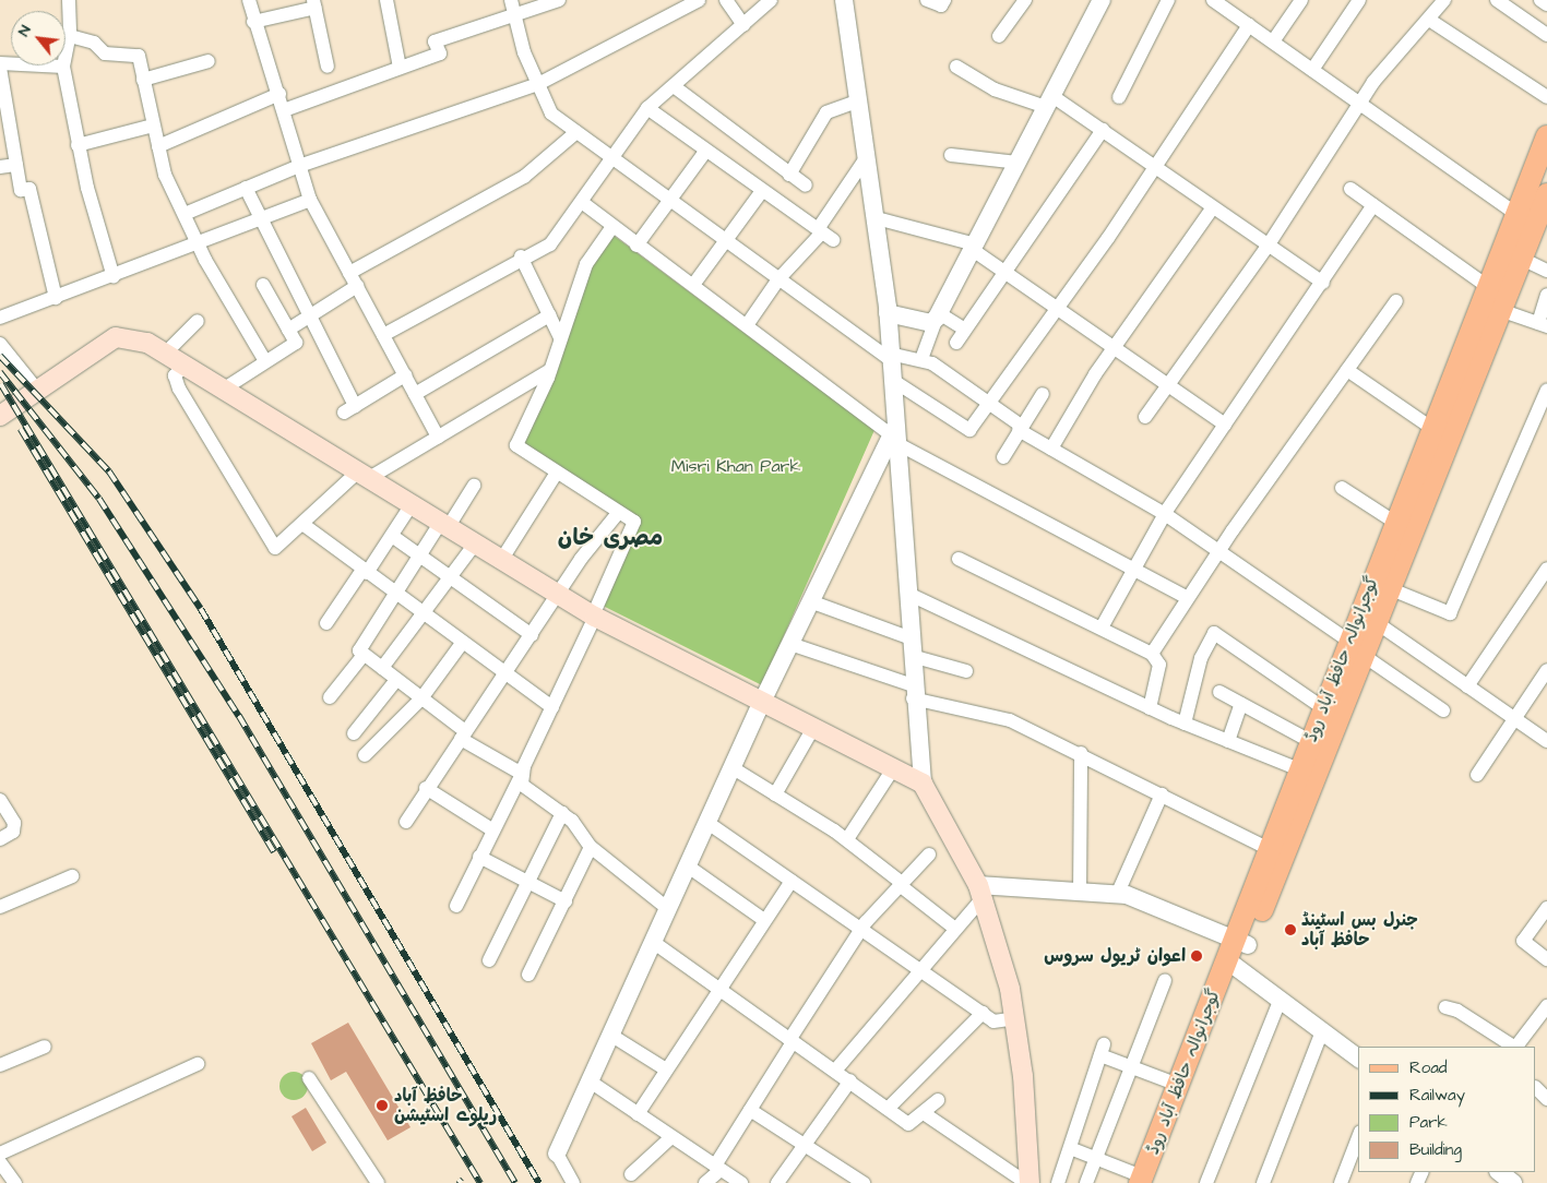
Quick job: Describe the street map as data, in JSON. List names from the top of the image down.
{
  "streets": {
    "main road": ["گوجرانوالہ حافظ آباد روڈ"]
  },
  "districts": ["مصری خان"],
  "parks": ["Misri Khan Park"],
  "places": ["جنرل بس اسٹینڈ حافظ آباد", "اعوان ٹریول سروس", "حافظ آباد ریلوے اسٹیشن"],
  "legend": [
    "Road",
    "Railway",
    "Park",
    "Building"
  ],
  "north": "top left"
}
